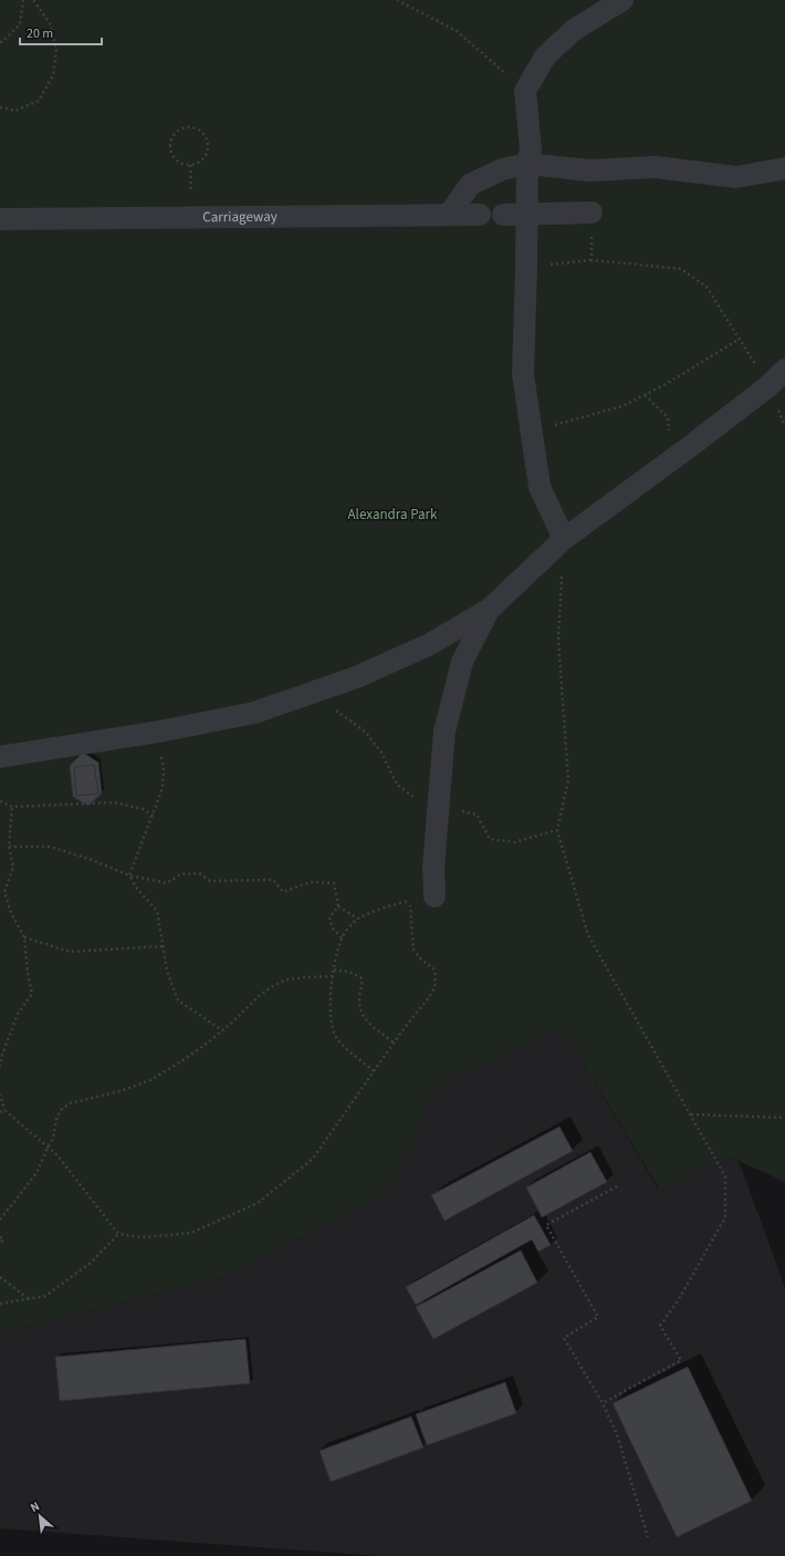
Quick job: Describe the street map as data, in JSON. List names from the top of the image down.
{
  "streets": {
    "street": ["Carriageway"]
  },
  "parks": ["Alexandra Park"],
  "scale_bar": "20 m",
  "north": "top left"
}
